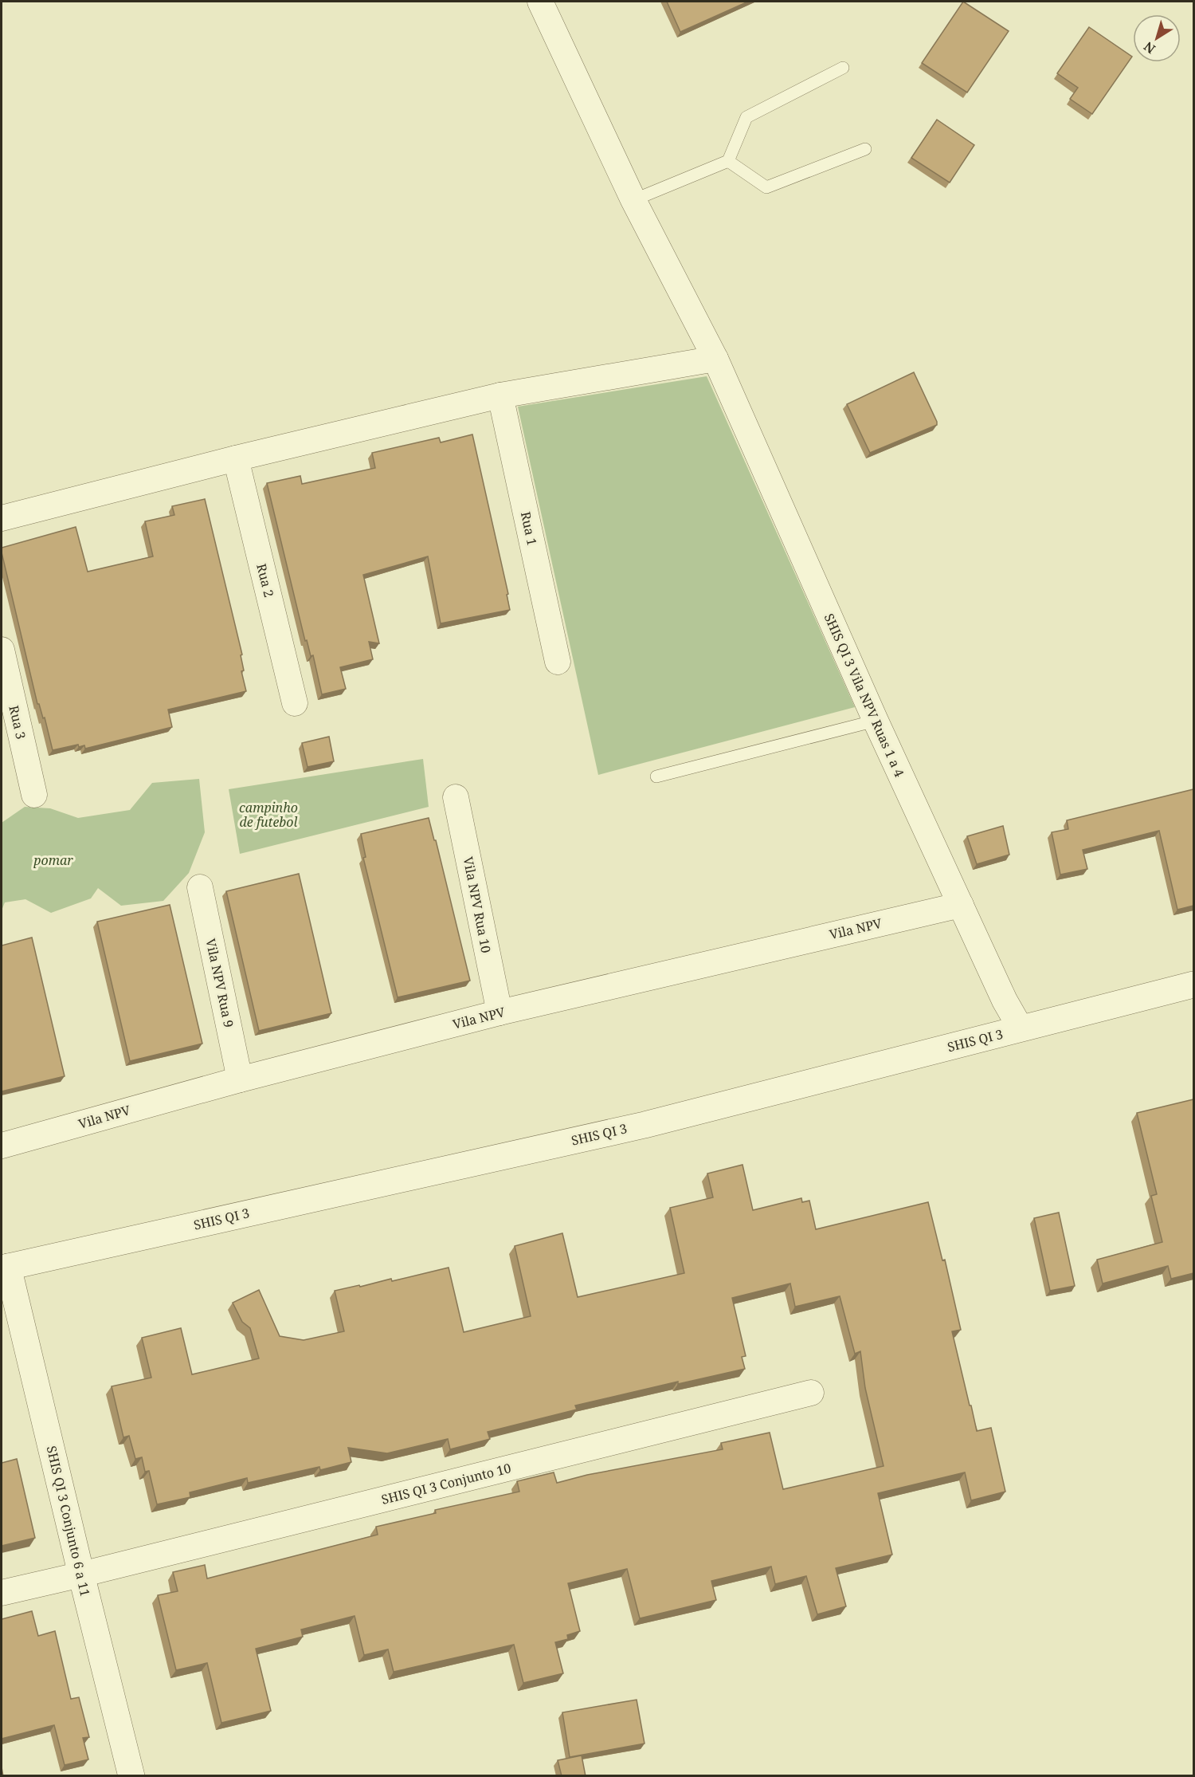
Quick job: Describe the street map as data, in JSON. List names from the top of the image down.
{
  "streets": {
    "street": [
      "Rua 1",
      "Rua 2",
      "SHIS QI 3 Vila NPV Ruas 1 a 4",
      "Rua 3",
      "Vila NPV Rua 10",
      "Vila NPV",
      "Vila NPV Rua 9",
      "SHIS QI 3",
      "SHIS QI 3 Conjunto 10",
      "SHIS QI 3 Conjunto 6 a 11"
    ]
  },
  "crossings": [
    ["SHIS QI 3 Vila NPV Ruas 1 a 4", "Vila NPV"],
    ["SHIS QI 3 Vila NPV Ruas 1 a 4", "SHIS QI 3"],
    ["Vila NPV Rua 10", "Vila NPV"],
    ["Vila NPV", "Vila NPV Rua 9"],
    ["SHIS QI 3", "SHIS QI 3 Conjunto 6 a 11"],
    ["SHIS QI 3 Conjunto 10", "SHIS QI 3 Conjunto 6 a 11"]
  ],
  "parks": ["campinho de futebol", "pomar"],
  "north": "bottom left"
}
